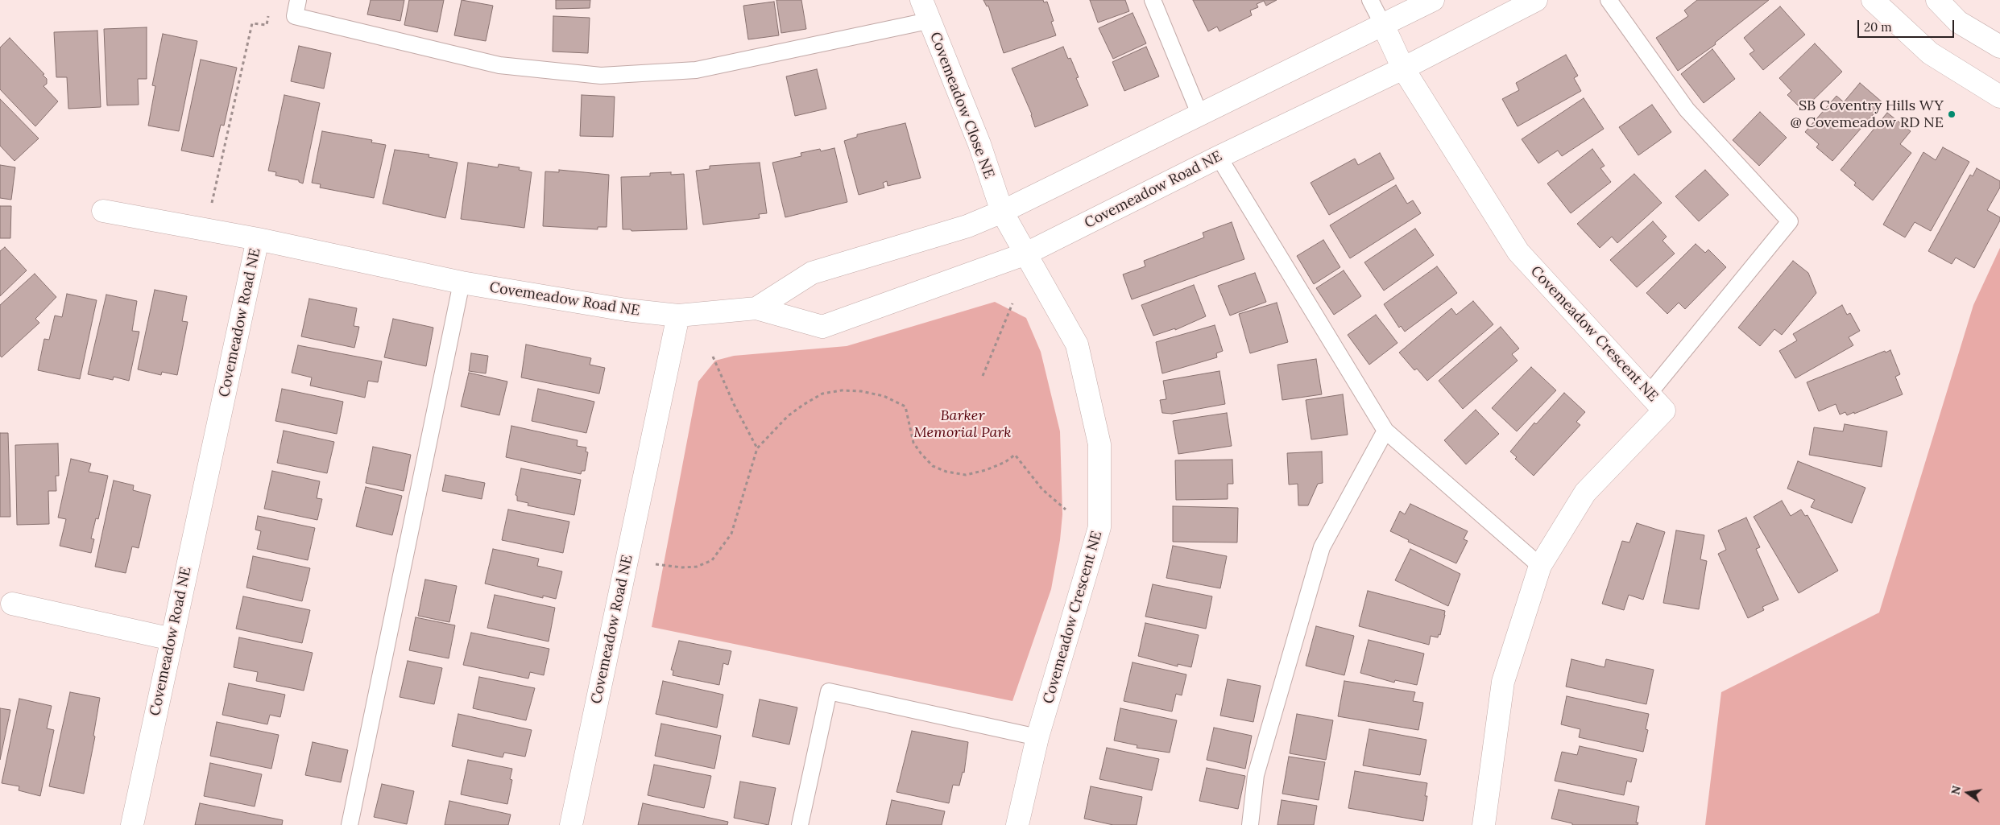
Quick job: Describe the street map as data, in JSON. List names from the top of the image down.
{
  "streets": {
    "street": ["Covemeadow Close NE", "Covemeadow Road NE", "Covemeadow Crescent NE"]
  },
  "crossings": [
    ["Covemeadow Close NE", "Covemeadow Road NE"],
    ["Covemeadow Close NE", "Covemeadow Crescent NE"],
    ["Covemeadow Road NE", "Covemeadow Crescent NE"]
  ],
  "parks": ["Barker Memorial Park"],
  "places": ["SB Coventry Hills WY @ Covemeadow RD NE"],
  "scale_bar": "20 m",
  "north": "left"
}
